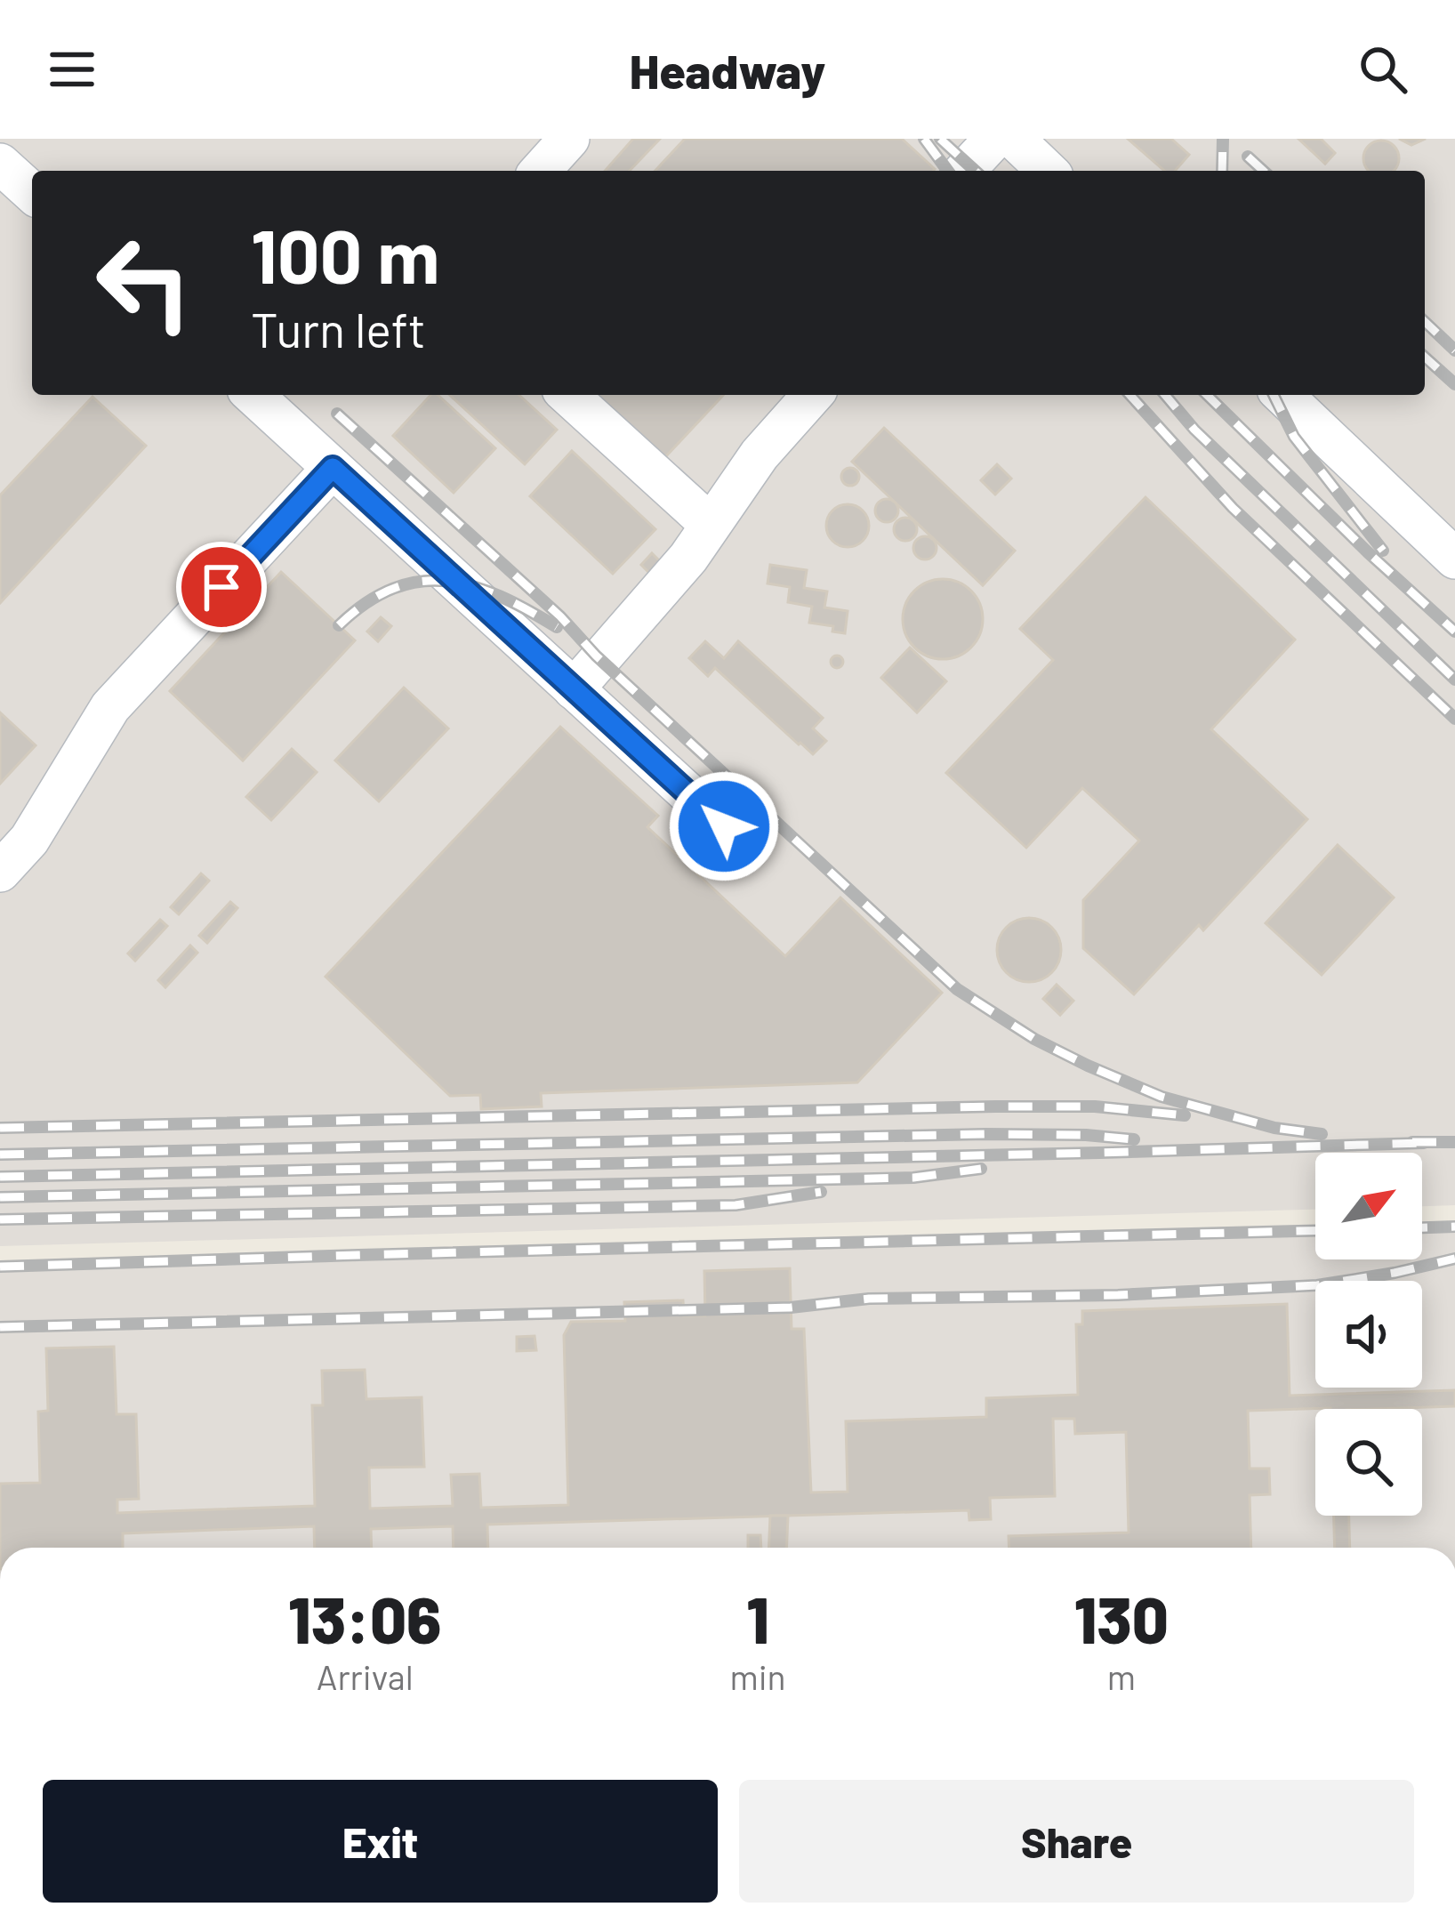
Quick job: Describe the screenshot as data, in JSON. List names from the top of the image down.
{
  "north": "top right",
  "page": {
    "header": "Headway",
    "turn": ["100 m", "Turn left"],
    "eta": [
      "13:06",
      "Arrival",
      "1",
      "min",
      "130",
      "m"
    ],
    "buttons": ["Exit", "Share"]
  }
}
